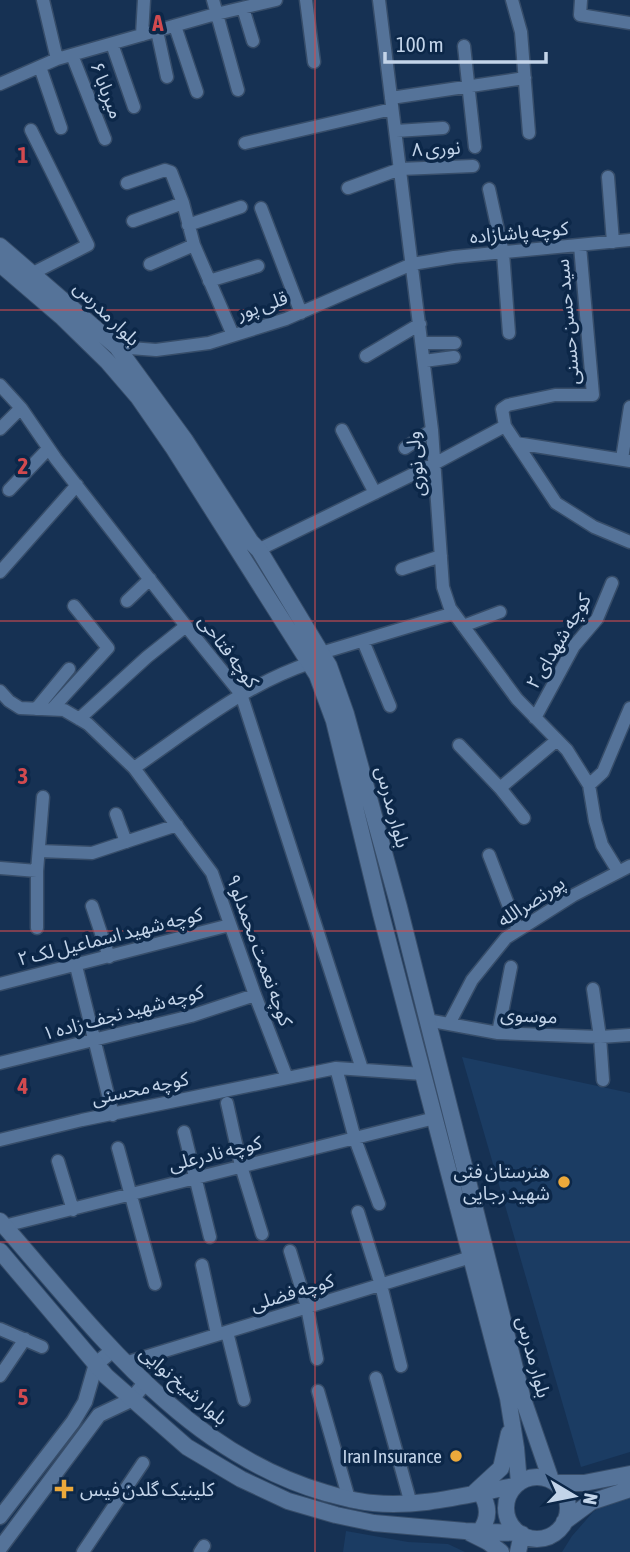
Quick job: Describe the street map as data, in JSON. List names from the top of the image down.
{
  "streets": {
    "main road": ["بلوار مدرس", "بلوار شیخ نوایی"],
    "street": [
      "میربابا ۶",
      "نوری ۸",
      "کوچه پاشازاده",
      "قلی پور",
      "سید حسن حسنی",
      "ولی نوری",
      "کوچه شهدای ۲",
      "کوچه فتاحی",
      "پورنصرالله",
      "کوچه شهید اسماعیل لک ۲",
      "کوچه نعمت محمدلو ۹",
      "کوچه شهید نجف زاده ۱",
      "موسوی",
      "کوچه محسنی",
      "کوچه نادرعلی",
      "کوچه فضلی"
    ]
  },
  "crossings": [
    ["نوری ۸", "ولی نوری"],
    ["کوچه پاشازاده", "قلی پور"],
    ["کوچه پاشازاده", "سید حسن حسنی"],
    ["کوچه پاشازاده", "ولی نوری"],
    ["قلی پور", "بلوار مدرس"],
    ["قلی پور", "ولی نوری"],
    ["بلوار مدرس", "موسوی"],
    ["بلوار مدرس", "کوچه محسنی"],
    ["بلوار مدرس", "کوچه نادرعلی"],
    ["بلوار مدرس", "کوچه فضلی"],
    ["بلوار مدرس", "بلوار شیخ نوایی"],
    ["ولی نوری", "کوچه شهدای ۲"],
    ["ولی نوری", "پورنصرالله"],
    ["کوچه فتاحی", "کوچه محسنی"],
    ["پورنصرالله", "موسوی"],
    ["کوچه شهید اسماعیل لک ۲", "کوچه نعمت محمدلو ۹"],
    ["کوچه نعمت محمدلو ۹", "کوچه شهید نجف زاده ۱"],
    ["کوچه نعمت محمدلو ۹", "کوچه محسنی"],
    ["کوچه نادرعلی", "بلوار شیخ نوایی"],
    ["کوچه فضلی", "بلوار شیخ نوایی"]
  ],
  "places": {
    "other": ["هنرستان فنی شهید رجایی", "Iran Insurance"],
    "health": ["کلینیک گلدن فیس"]
  },
  "scale_bar": "100 m",
  "north": "right",
  "grid": {
    "columns": ["A"],
    "rows": [
      "1",
      "2",
      "3",
      "4",
      "5"
    ]
  }
}
